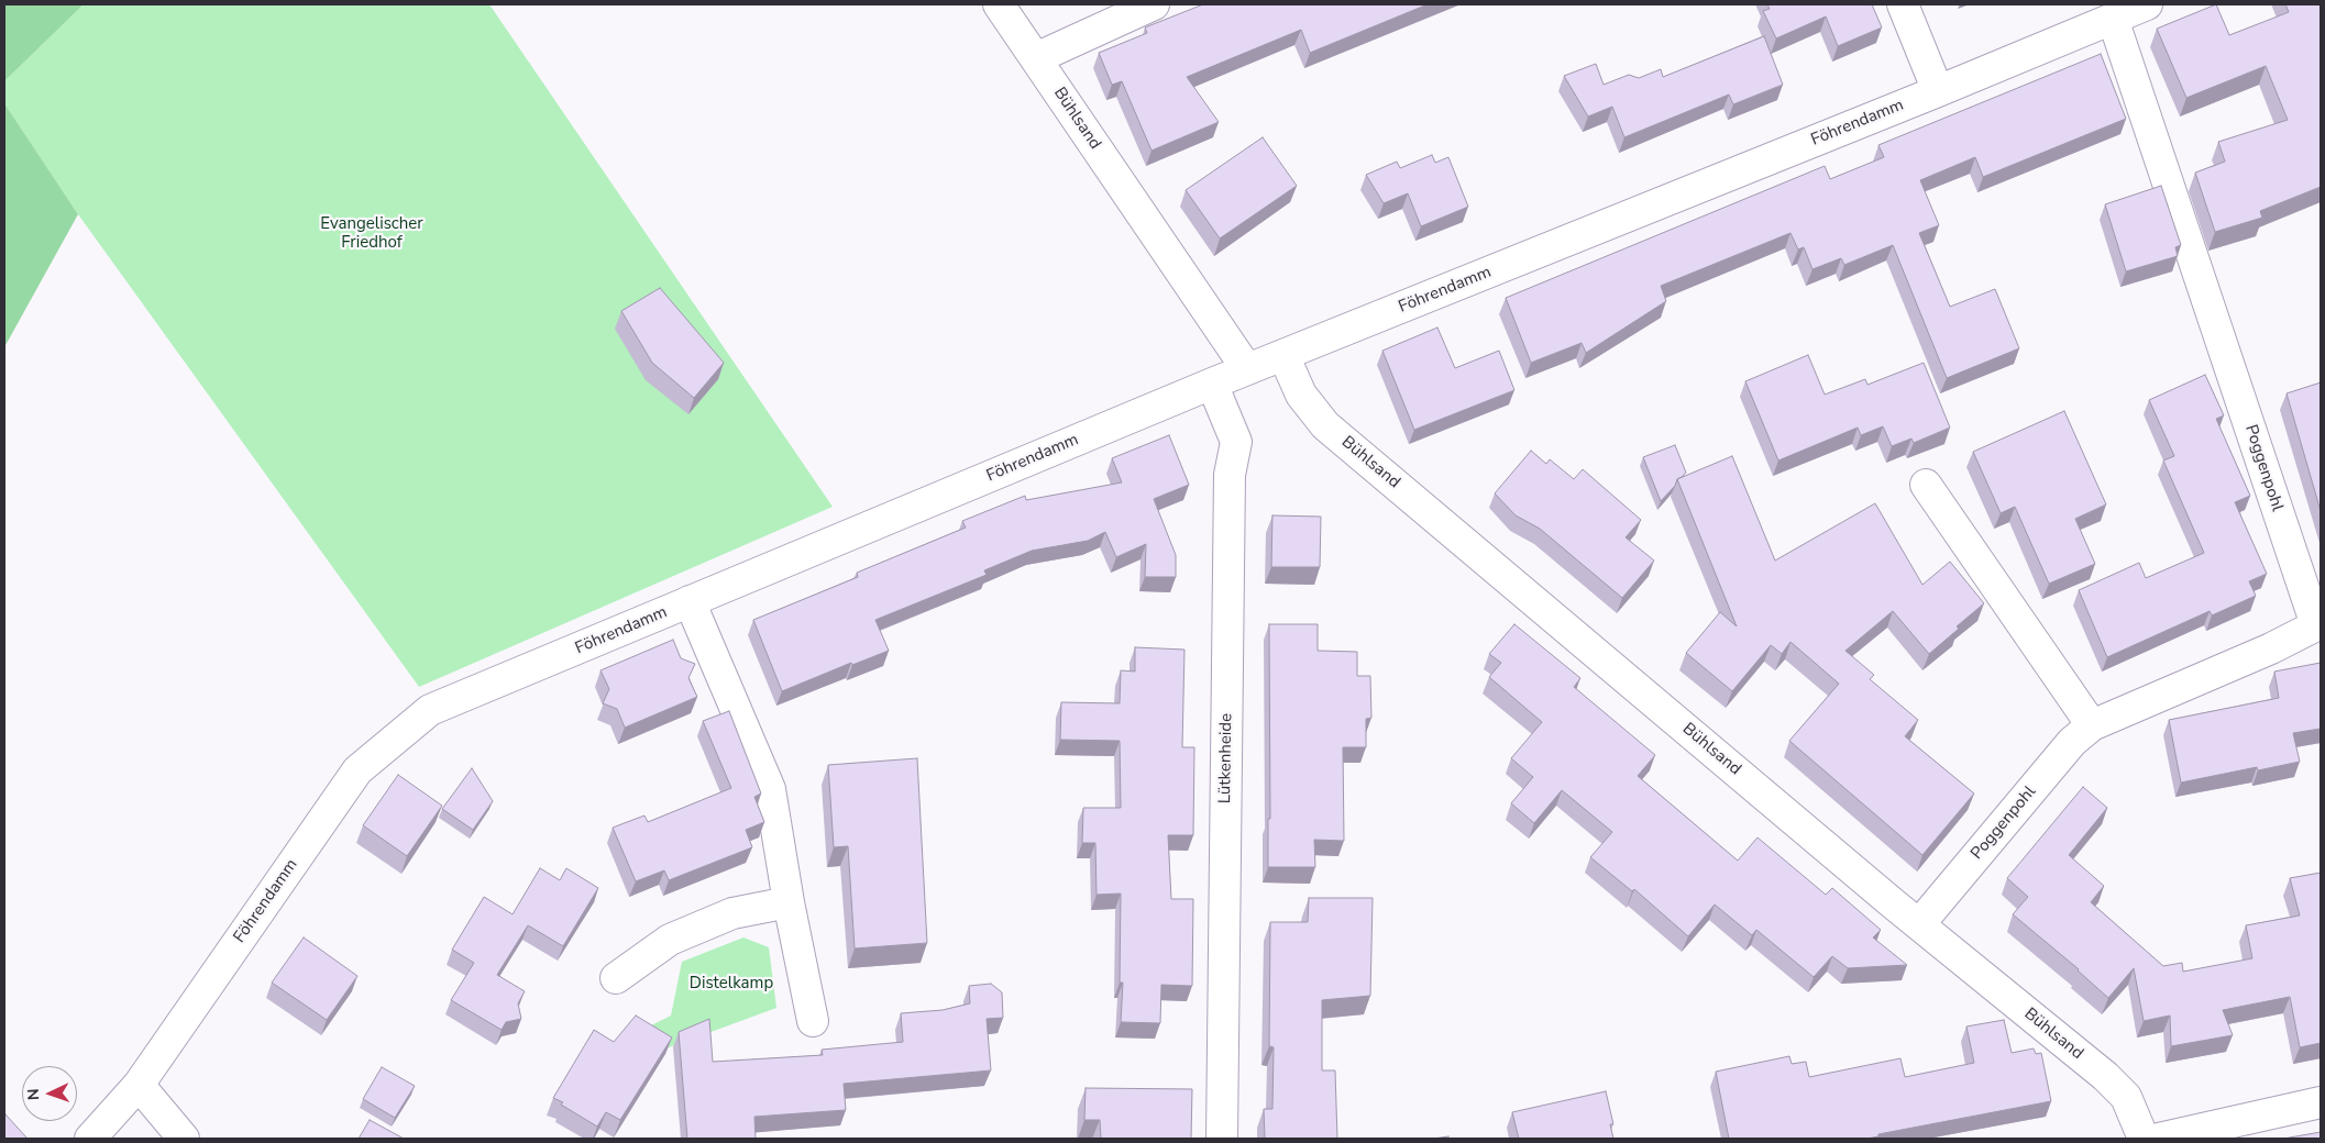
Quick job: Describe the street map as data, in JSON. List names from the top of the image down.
{
  "streets": {
    "street": [
      "Bühlsand",
      "Föhrendamm",
      "Poggenpohl",
      "Lütkenheide"
    ]
  },
  "crossings": [
    ["Bühlsand", "Föhrendamm"],
    ["Bühlsand", "Poggenpohl"],
    ["Föhrendamm", "Poggenpohl"],
    ["Föhrendamm", "Lütkenheide"]
  ],
  "parks": ["Evangelischer Friedhof", "Distelkamp"],
  "north": "left"
}
